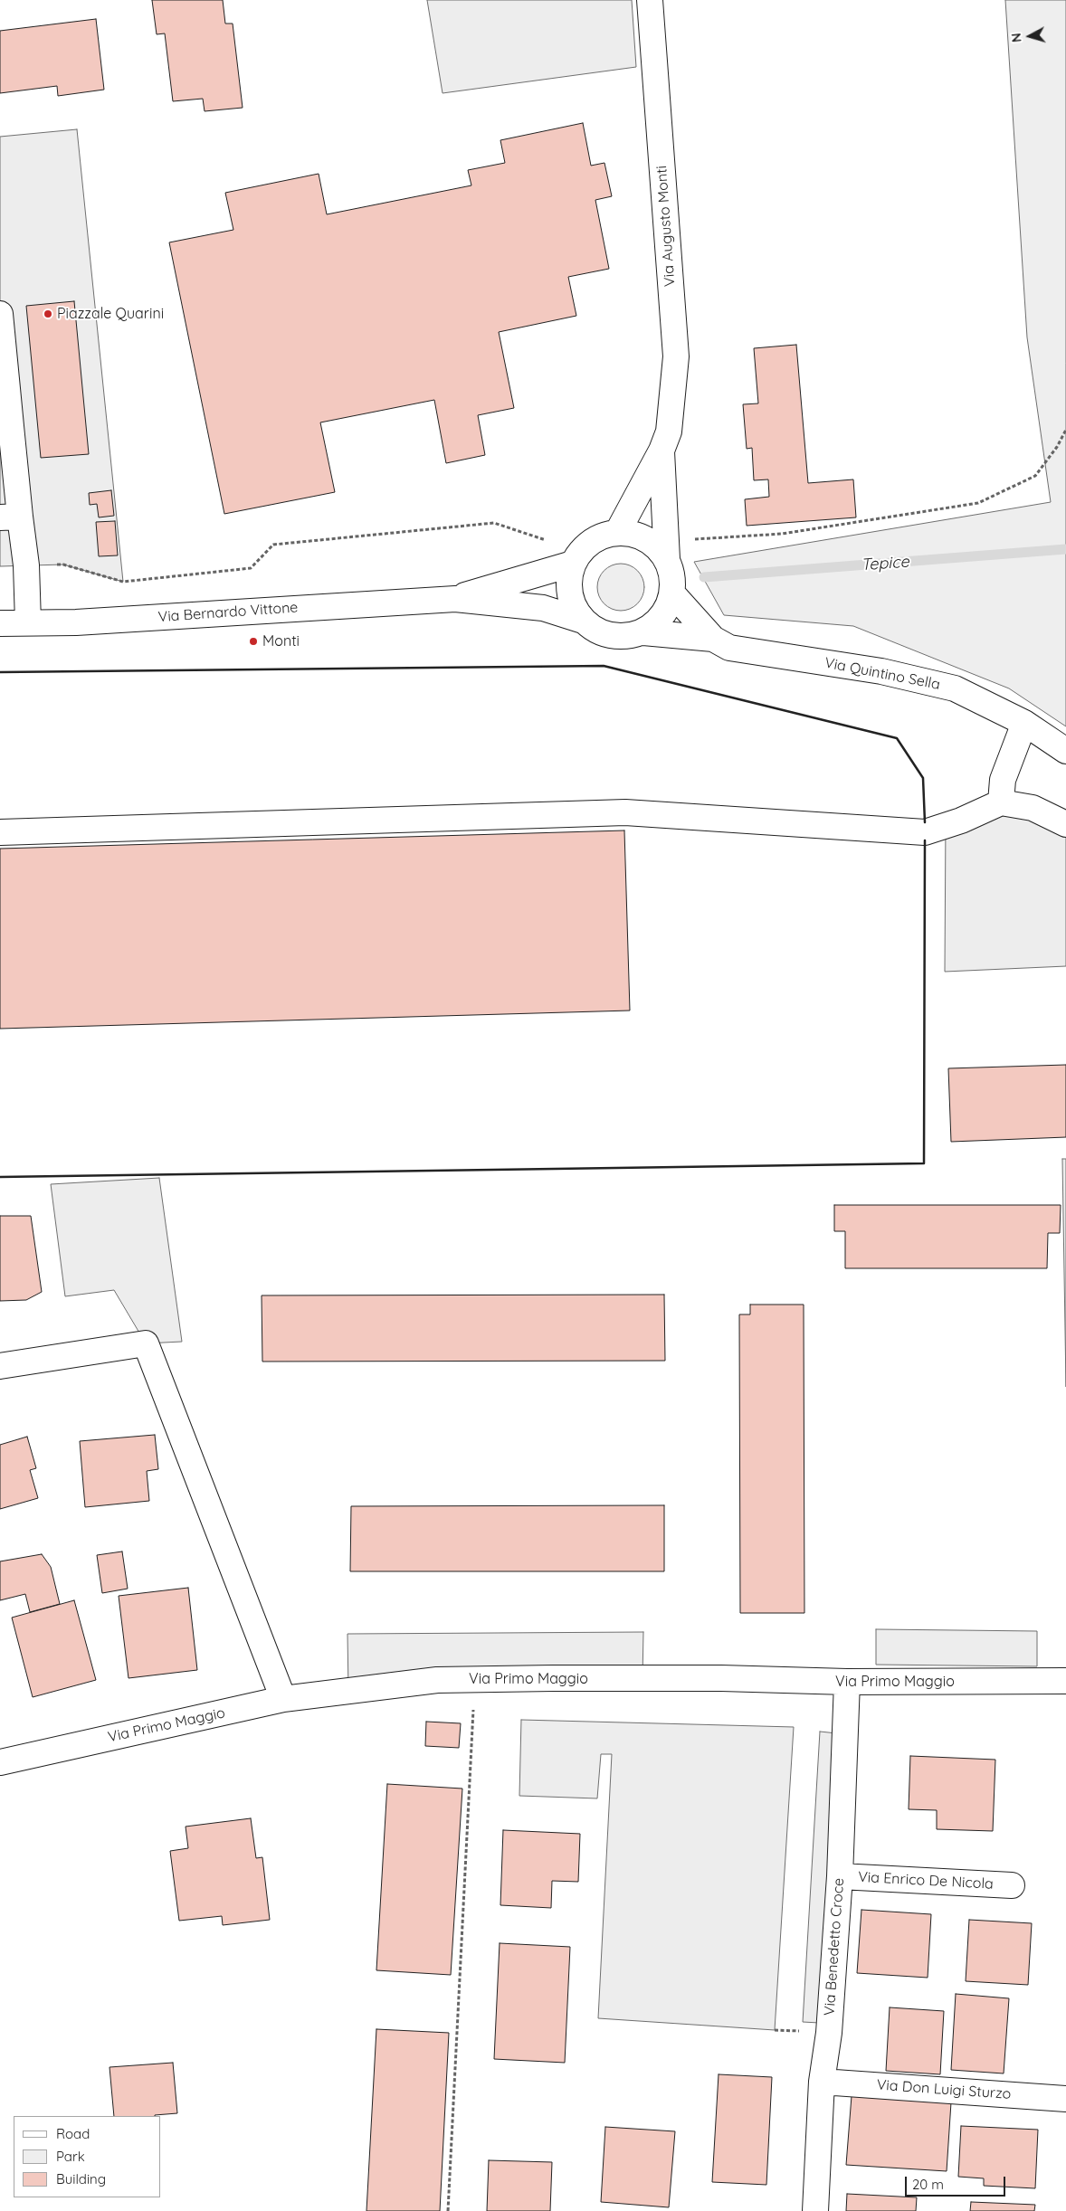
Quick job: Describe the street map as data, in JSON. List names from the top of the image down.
{
  "streets": {
    "street": [
      "Via Augusto Monti",
      "Via Bernardo Vittone",
      "Via Quintino Sella",
      "Via Primo Maggio",
      "Via Enrico De Nicola",
      "Via Benedetto Croce",
      "Via Don Luigi Sturzo"
    ]
  },
  "crossings": [
    ["Via Augusto Monti", "Via Bernardo Vittone"],
    ["Via Augusto Monti", "Via Quintino Sella"],
    ["Via Bernardo Vittone", "Via Quintino Sella"],
    ["Via Primo Maggio", "Via Benedetto Croce"],
    ["Via Enrico De Nicola", "Via Benedetto Croce"],
    ["Via Benedetto Croce", "Via Don Luigi Sturzo"]
  ],
  "water": ["Tepice"],
  "places": ["Piazzale Quarini", "Monti"],
  "legend": ["Road", "Park", "Building"],
  "scale_bar": "20 m",
  "north": "left"
}
